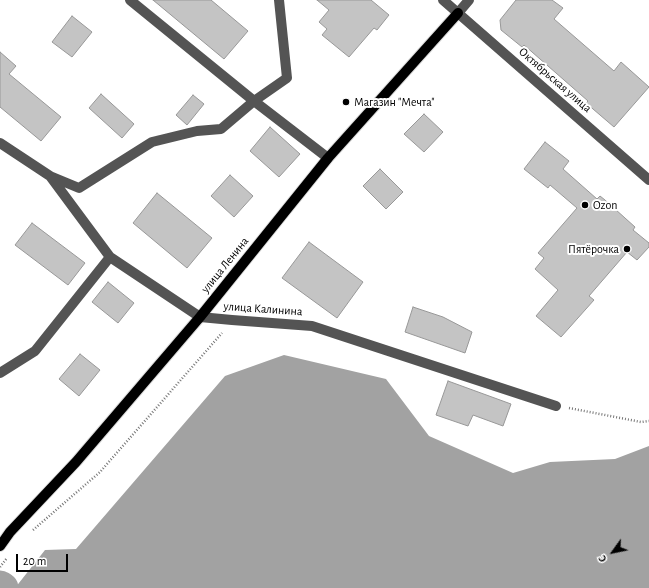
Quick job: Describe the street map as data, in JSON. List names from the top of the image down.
{
  "streets": {
    "main road": ["улица Ленина"],
    "street": ["Октябрьская улица", "улица Калинина"]
  },
  "crossings": [
    ["Октябрьская улица", "улица Ленина"],
    ["улица Ленина", "улица Калинина"]
  ],
  "places": ["Магазин \"Мечта\"", "Ozon", "Пятёрочка"],
  "scale_bar": "20 m",
  "north": "bottom left"
}
